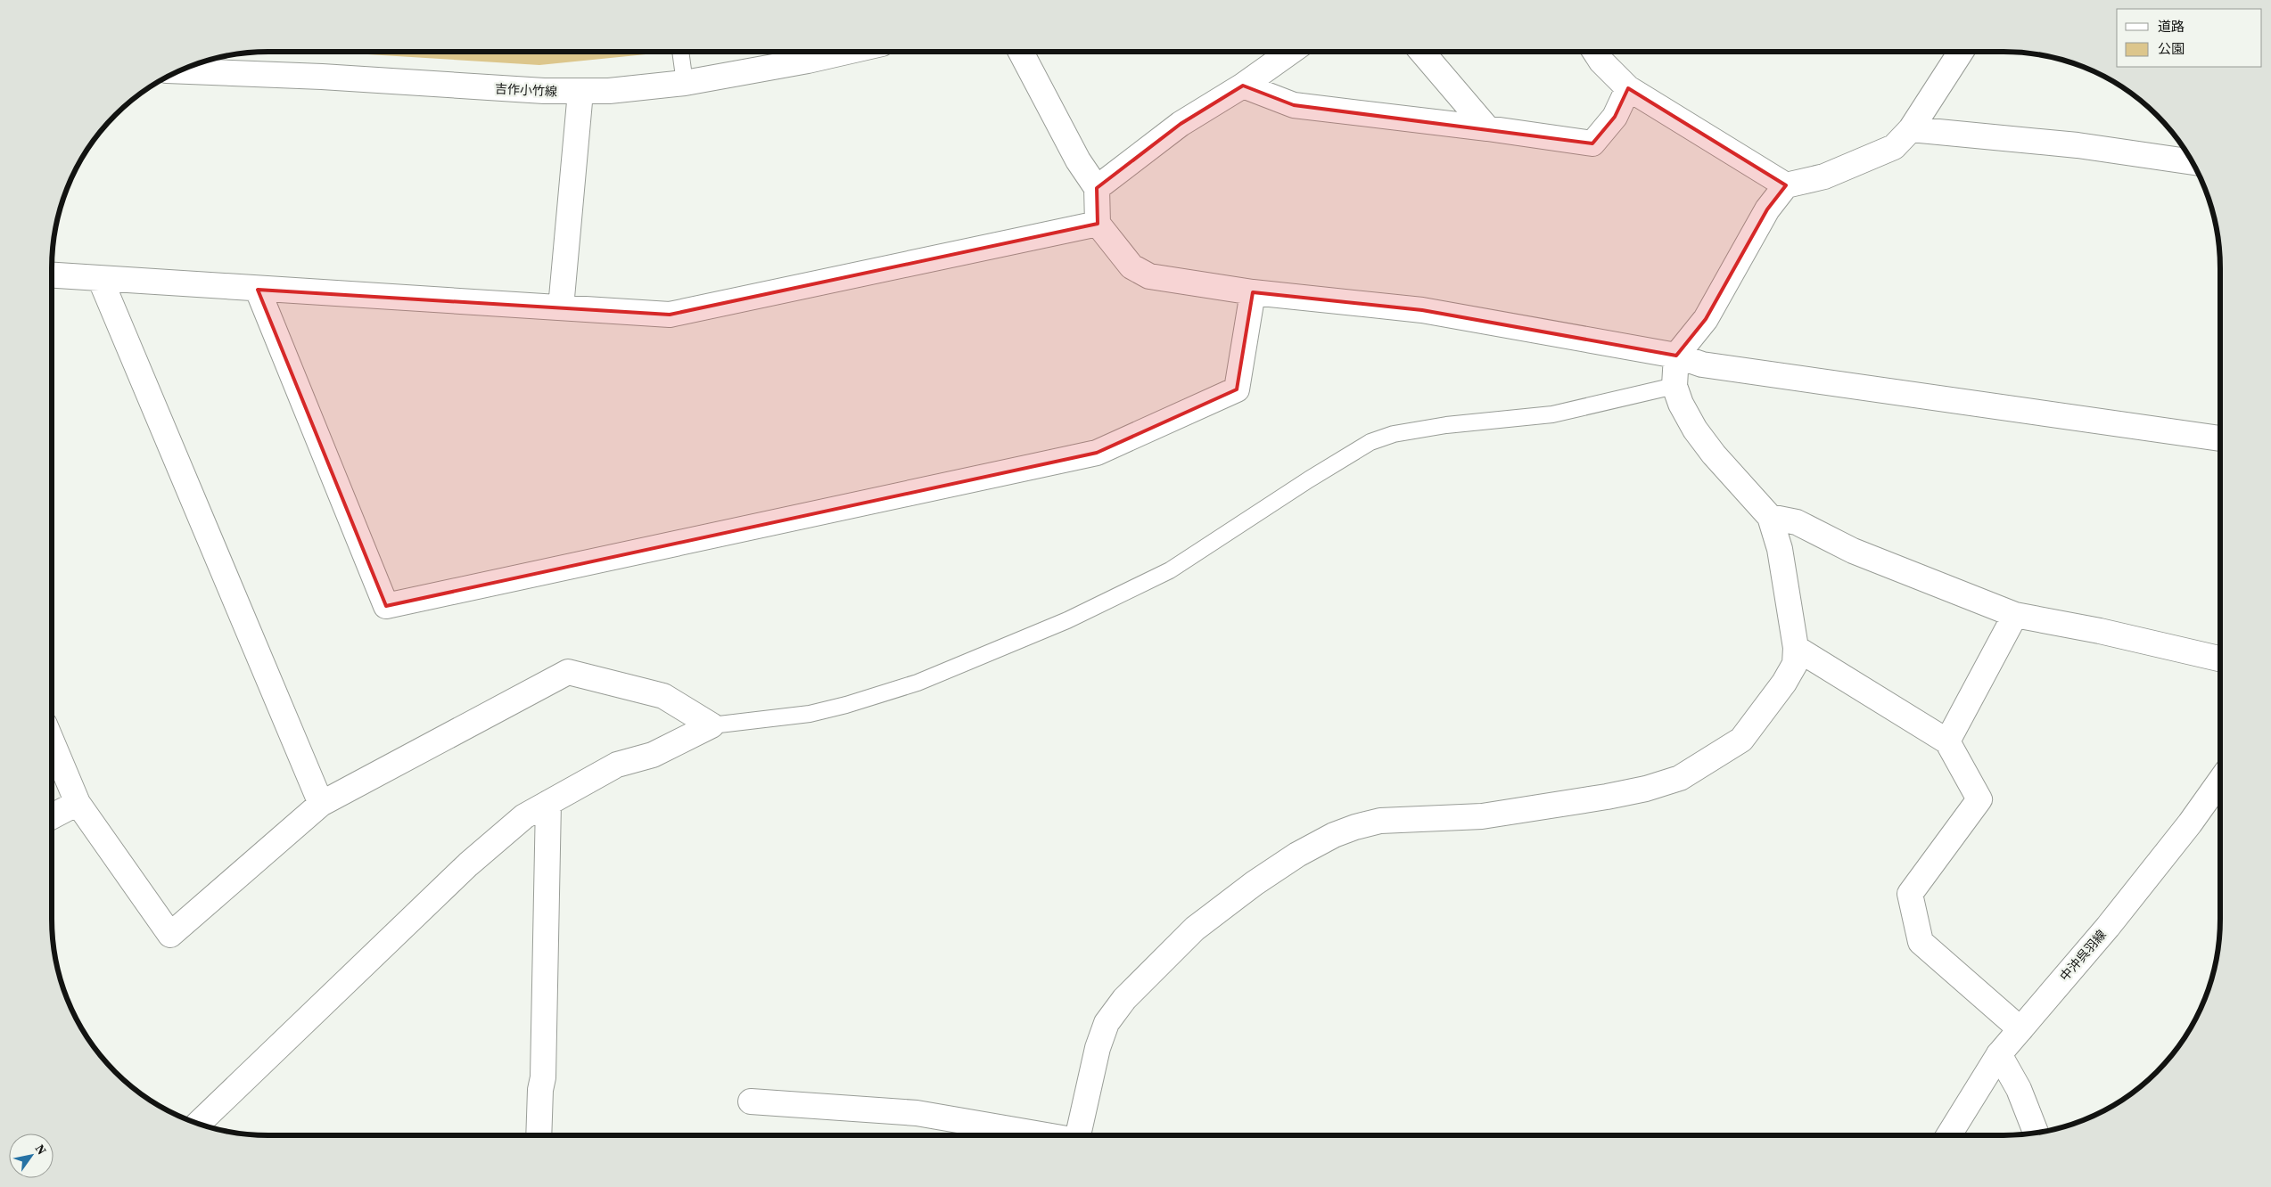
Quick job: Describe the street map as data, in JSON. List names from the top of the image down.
{
  "streets": {
    "street": ["吉作小竹線", "中沖呉羽線"]
  },
  "legend": ["道路", "公園"],
  "north": "top right"
}
